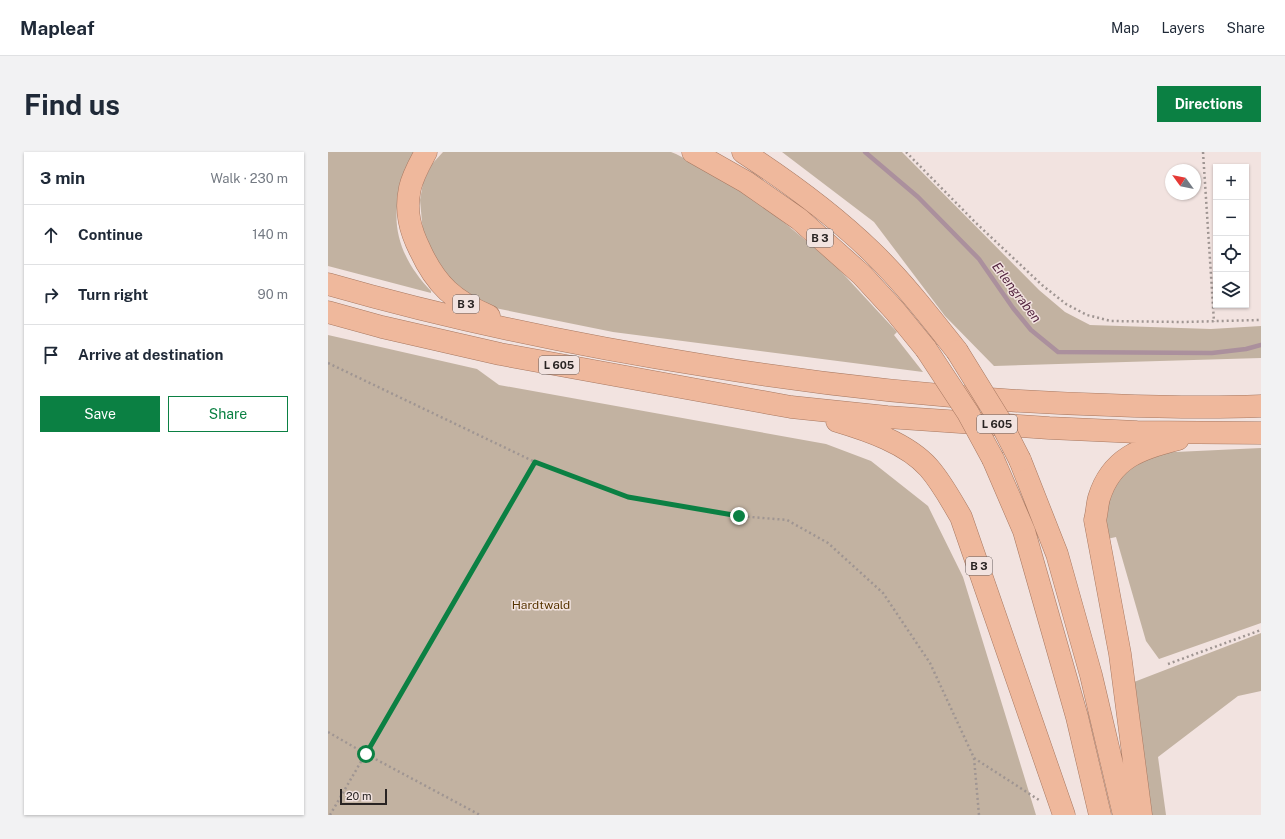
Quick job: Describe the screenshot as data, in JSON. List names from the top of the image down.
{
  "streets": {
    "highway": ["B 3", "L 605"]
  },
  "crossings": [
    ["B 3", "L 605"]
  ],
  "water": ["Erlengraben"],
  "parks": ["Hardtwald"],
  "scale_bar": "20 m",
  "north": "top left",
  "page": {
    "header": "Mapleaf",
    "nav": ["Map", "Layers", "Share"],
    "buttons": [
      "Directions",
      ["Save", "Share"]
    ],
    "title": "Find us",
    "heading": ["3 min", "Walk · 230 m"],
    "map_buttons": ["+", "−"],
    "list": [
      ["Continue", "140 m"],
      ["Turn right", "90 m"],
      "Arrive at destination"
    ],
    "scale": "20 m"
  }
}
